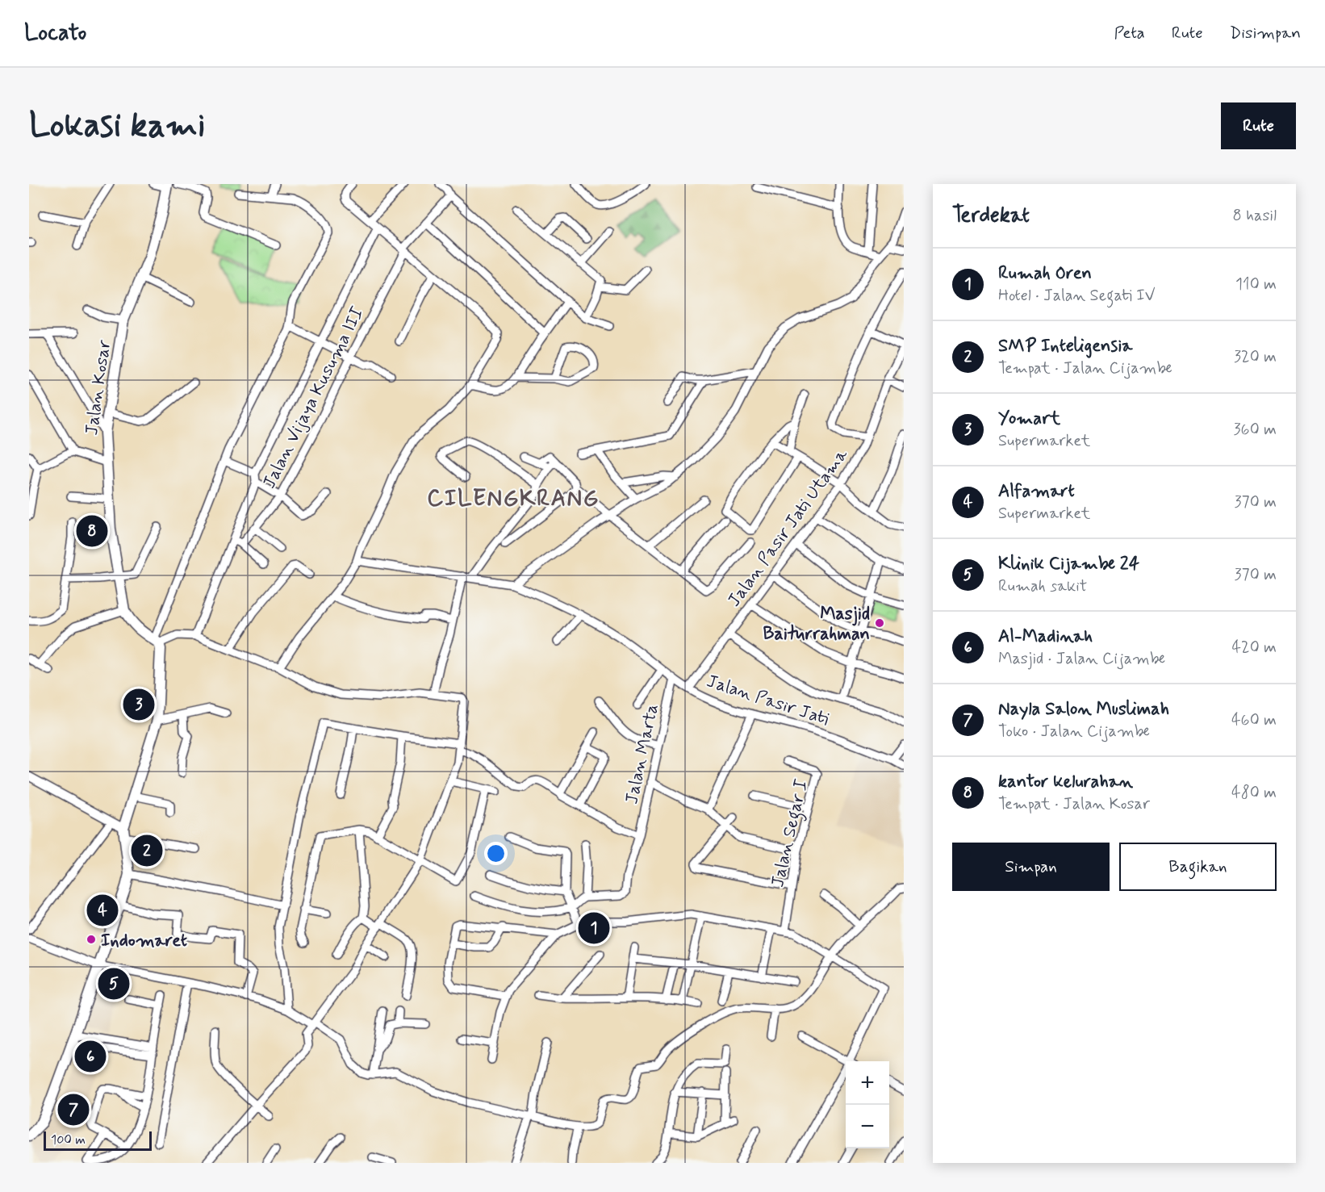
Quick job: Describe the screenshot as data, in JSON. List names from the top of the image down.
{
  "streets": {
    "street": [
      "Jalan Kosar",
      "Jalan Vijaya Kusuma III",
      "Jalan Pasir Jati Utama",
      "Jalan Pasir Jati",
      "Jalan Marta",
      "Jalan Segar I"
    ]
  },
  "crossings": [
    ["Jalan Pasir Jati Utama", "Jalan Pasir Jati"],
    ["Jalan Pasir Jati", "Jalan Marta"]
  ],
  "districts": ["CILENGKRANG"],
  "places": ["Masjid Baiturrahman", "Indomaret"],
  "scale_bar": "100 m",
  "page": {
    "header": "Locato",
    "nav": ["Peta", "Rute", "Disimpan"],
    "buttons": [
      "Rute",
      ["Simpan", "Bagikan"]
    ],
    "title": "Lokasi kami",
    "heading": ["Terdekat", "8 hasil"],
    "list": [
      {
        "mark": "1",
        "name": "Rumah Oren",
        "note": "Hotel · Jalan Segati IV",
        "value": "110 m"
      },
      {
        "mark": "2",
        "name": "SMP Inteligensia",
        "note": "Tempat · Jalan Cijambe",
        "value": "320 m"
      },
      {
        "mark": "3",
        "name": "Yomart",
        "note": "Supermarket",
        "value": "360 m"
      },
      {
        "mark": "4",
        "name": "Alfamart",
        "note": "Supermarket",
        "value": "370 m"
      },
      {
        "mark": "5",
        "name": "Klinik Cijambe 24",
        "note": "Rumah sakit",
        "value": "370 m"
      },
      {
        "mark": "6",
        "name": "Al-Madinah",
        "note": "Masjid · Jalan Cijambe",
        "value": "420 m"
      },
      {
        "mark": "7",
        "name": "Nayla Salon Muslimah",
        "note": "Toko · Jalan Cijambe",
        "value": "460 m"
      },
      {
        "mark": "8",
        "name": "kantor kelurahan",
        "note": "Tempat · Jalan Kosar",
        "value": "480 m"
      }
    ],
    "pins": [
      "8",
      "3",
      "2",
      "4",
      "1",
      "5",
      "6",
      "7"
    ],
    "map_buttons": ["+", "−"],
    "scale": "100 m"
  }
}
